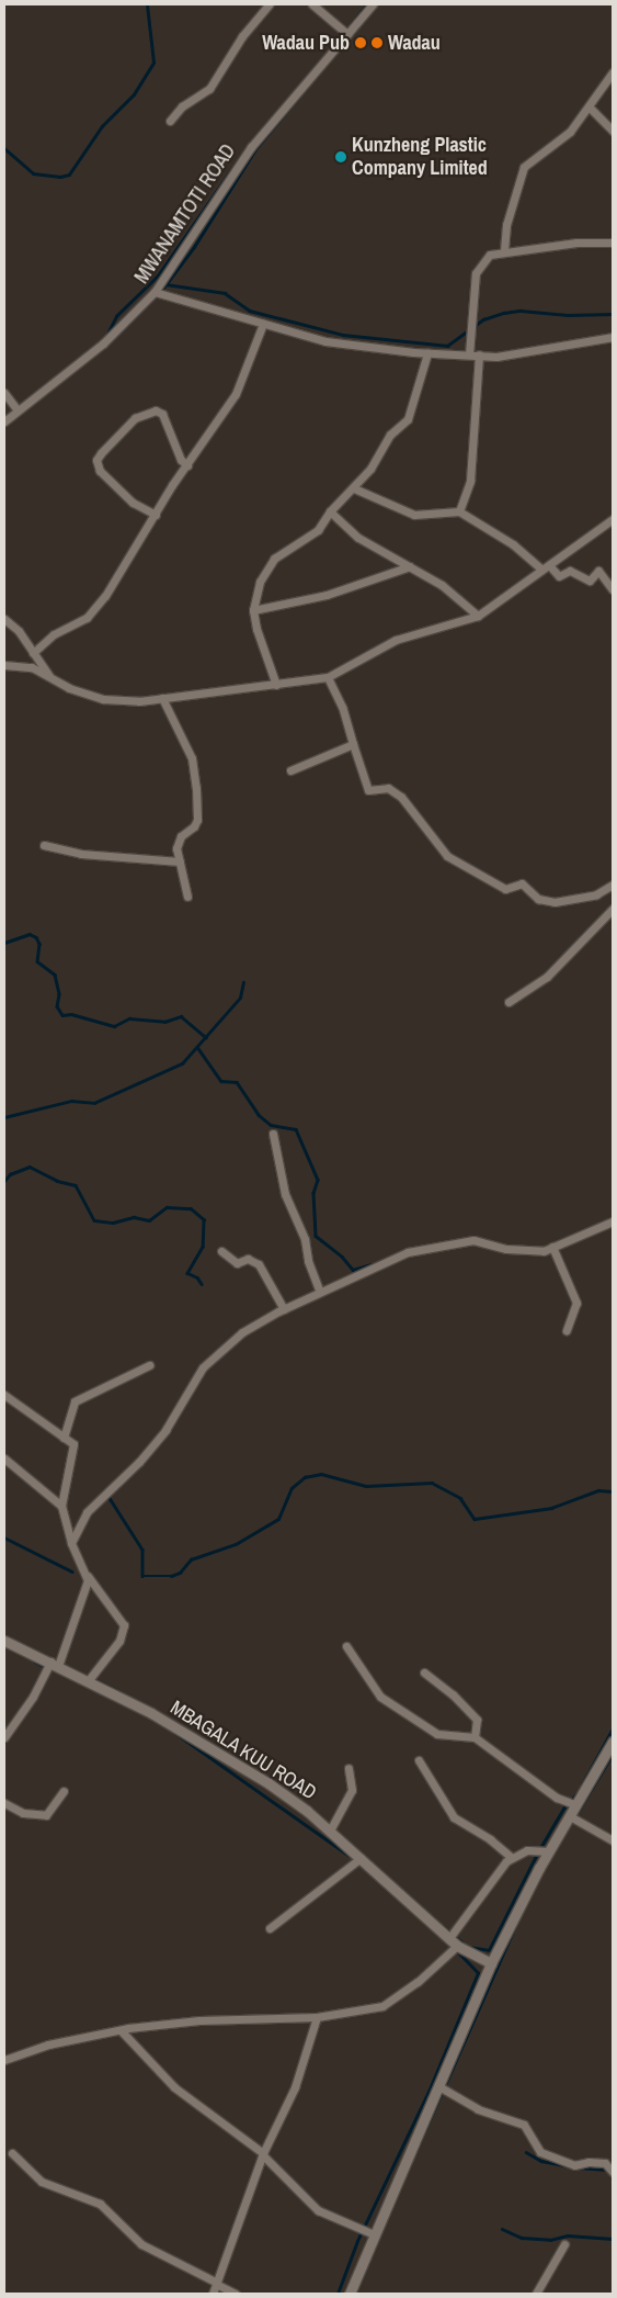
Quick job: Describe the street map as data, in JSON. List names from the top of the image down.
{
  "streets": {
    "street": ["MWANAMTOTI ROAD", "MBAGALA KUU ROAD"]
  },
  "places": ["Wadau Pub", "Wadau", "Kunzheng Plastic Company Limited"]
}
